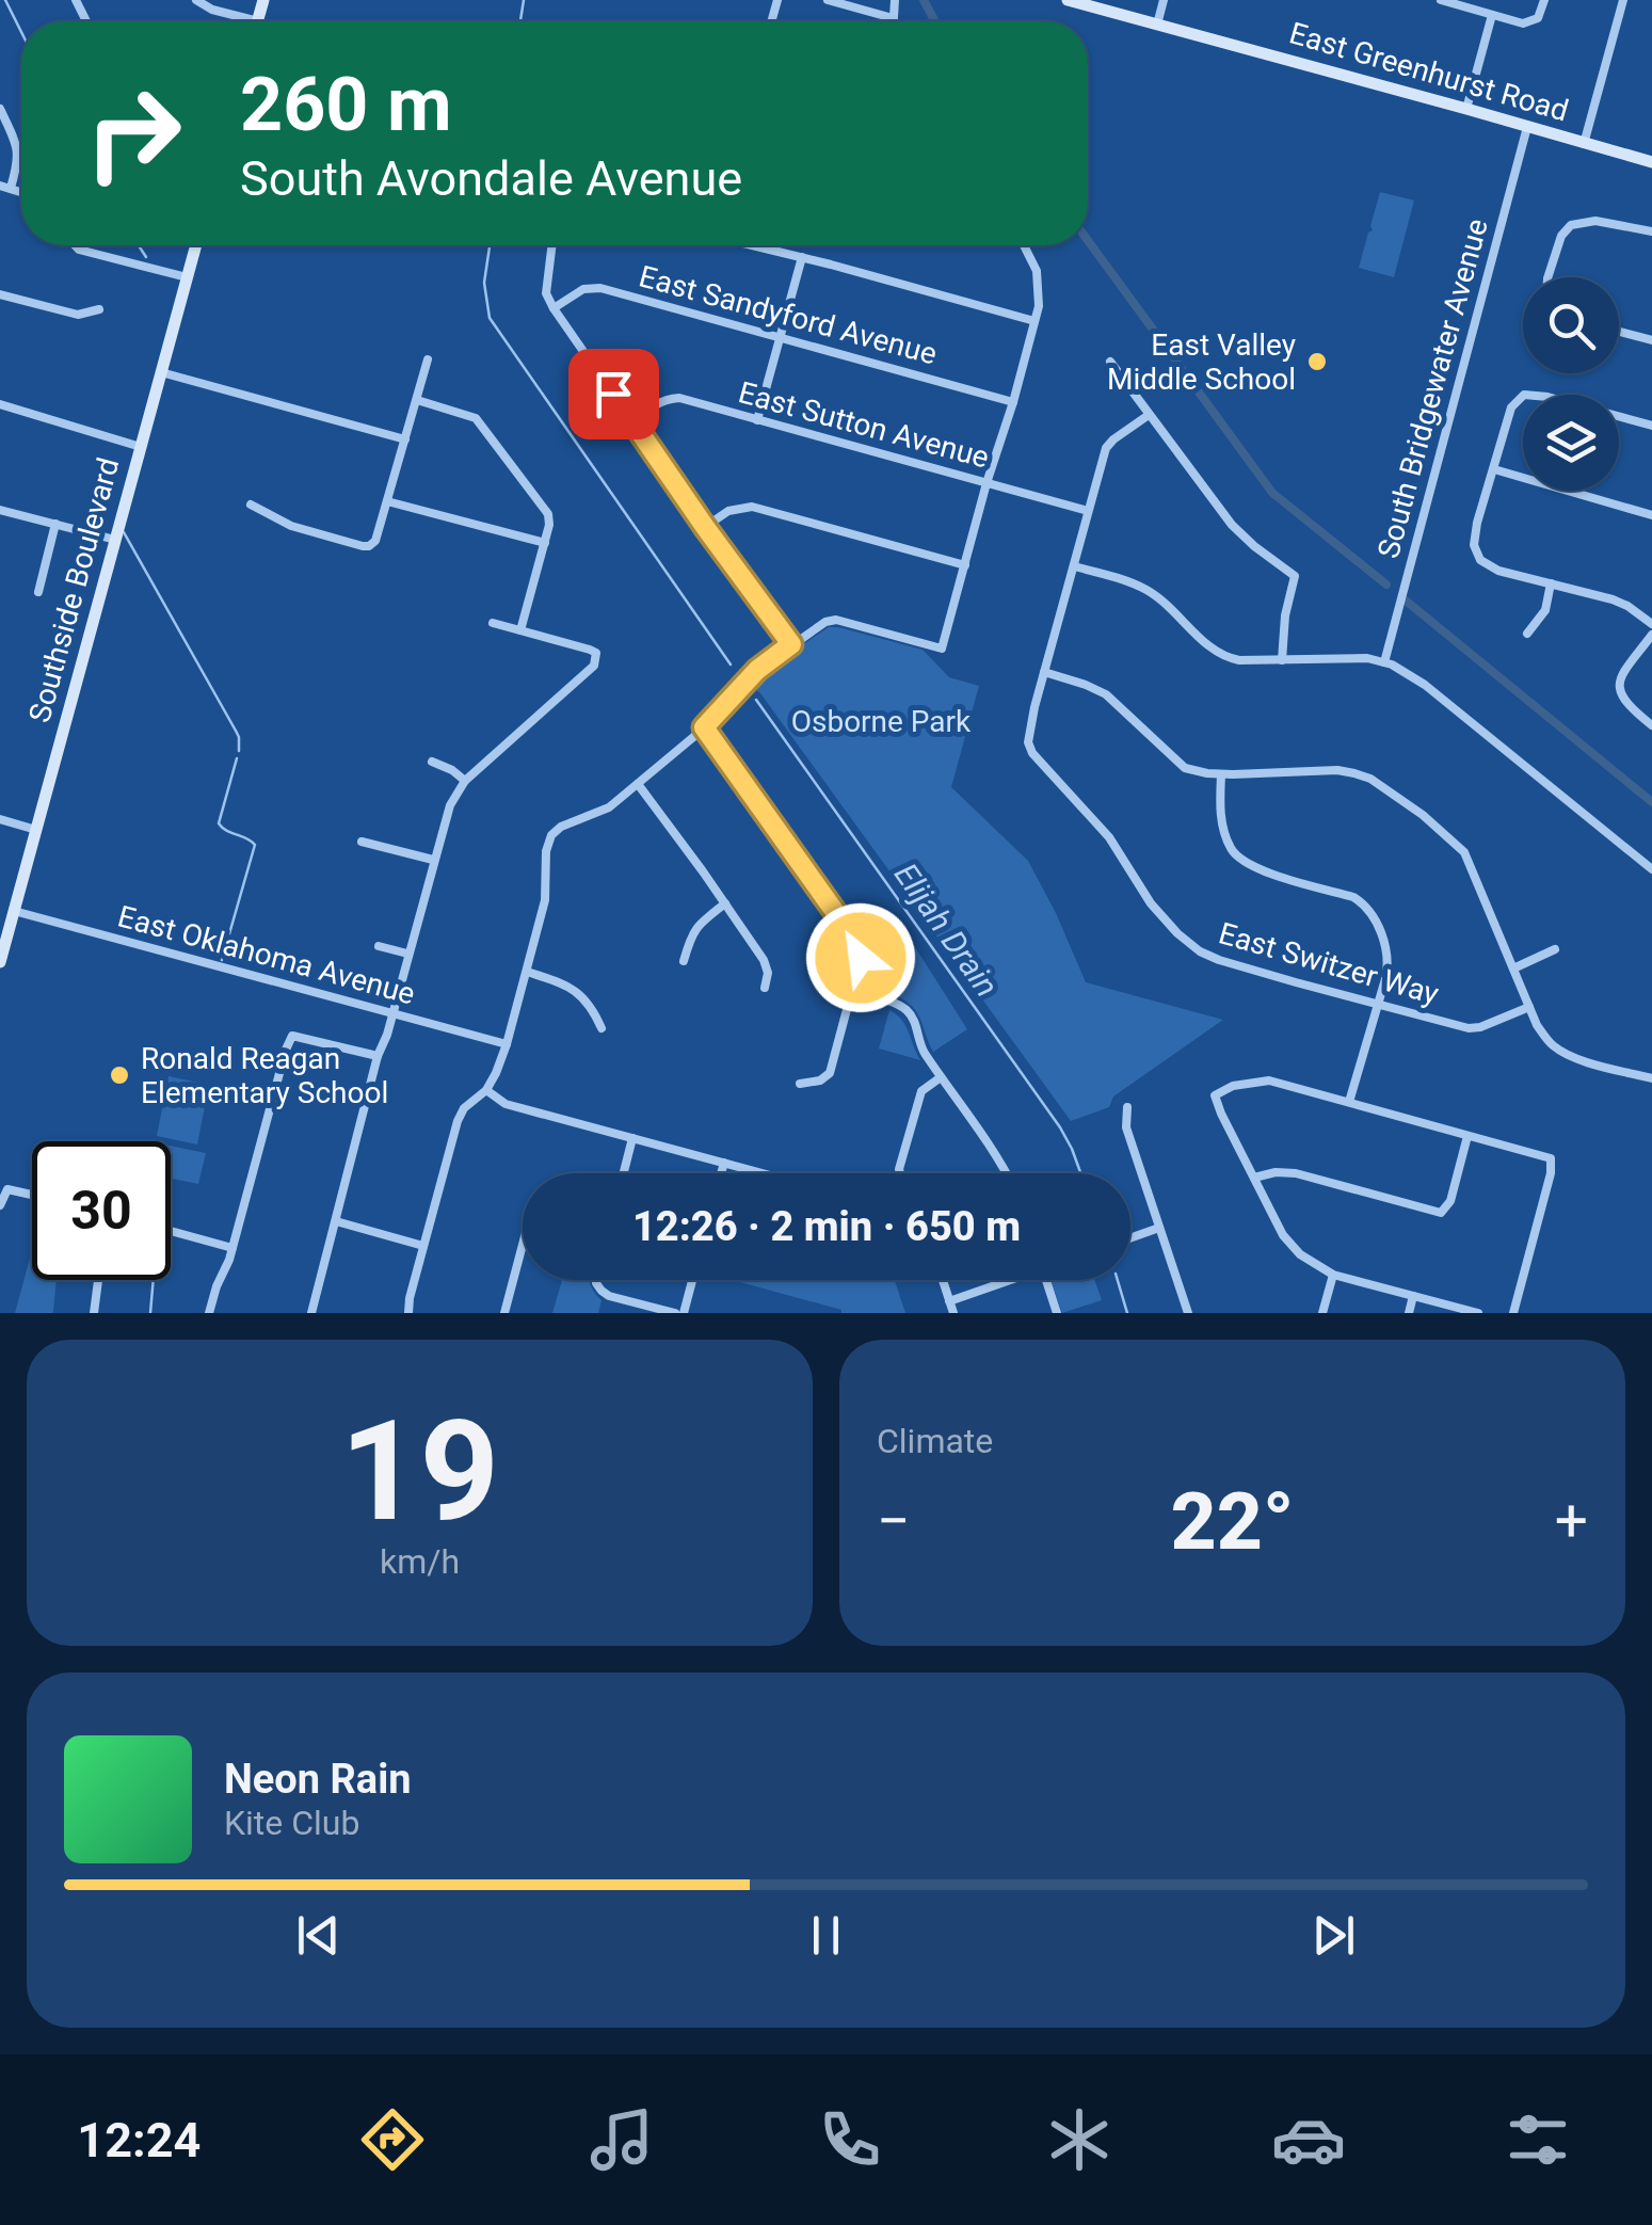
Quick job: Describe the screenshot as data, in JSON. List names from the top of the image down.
{
  "streets": {
    "main road": ["East Greenhurst Road", "Southside Boulevard"],
    "street": [
      "East Sandyford Avenue",
      "South Bridgewater Avenue",
      "East Sutton Avenue",
      "East Oklahoma Avenue",
      "East Switzer Way"
    ]
  },
  "crossings": [
    ["East Greenhurst Road", "South Bridgewater Avenue"],
    ["East Sutton Avenue", "East Switzer Way"],
    ["Southside Boulevard", "East Oklahoma Avenue"]
  ],
  "water": ["Elijah Drain"],
  "parks": ["Osborne Park"],
  "places": ["East Valley Middle School", "Ronald Reagan Elementary School"],
  "page": {
    "turn": ["260 m", "South Avondale Avenue"],
    "limit": "30",
    "trip": "12:26 · 2 min · 650 m",
    "tile": [
      ["19", "km/h"],
      "Climate"
    ],
    "heat": ["−", "22°", "+"],
    "song": ["Neon Rain", "Kite Club"],
    "tabs": "12:24"
  }
}
